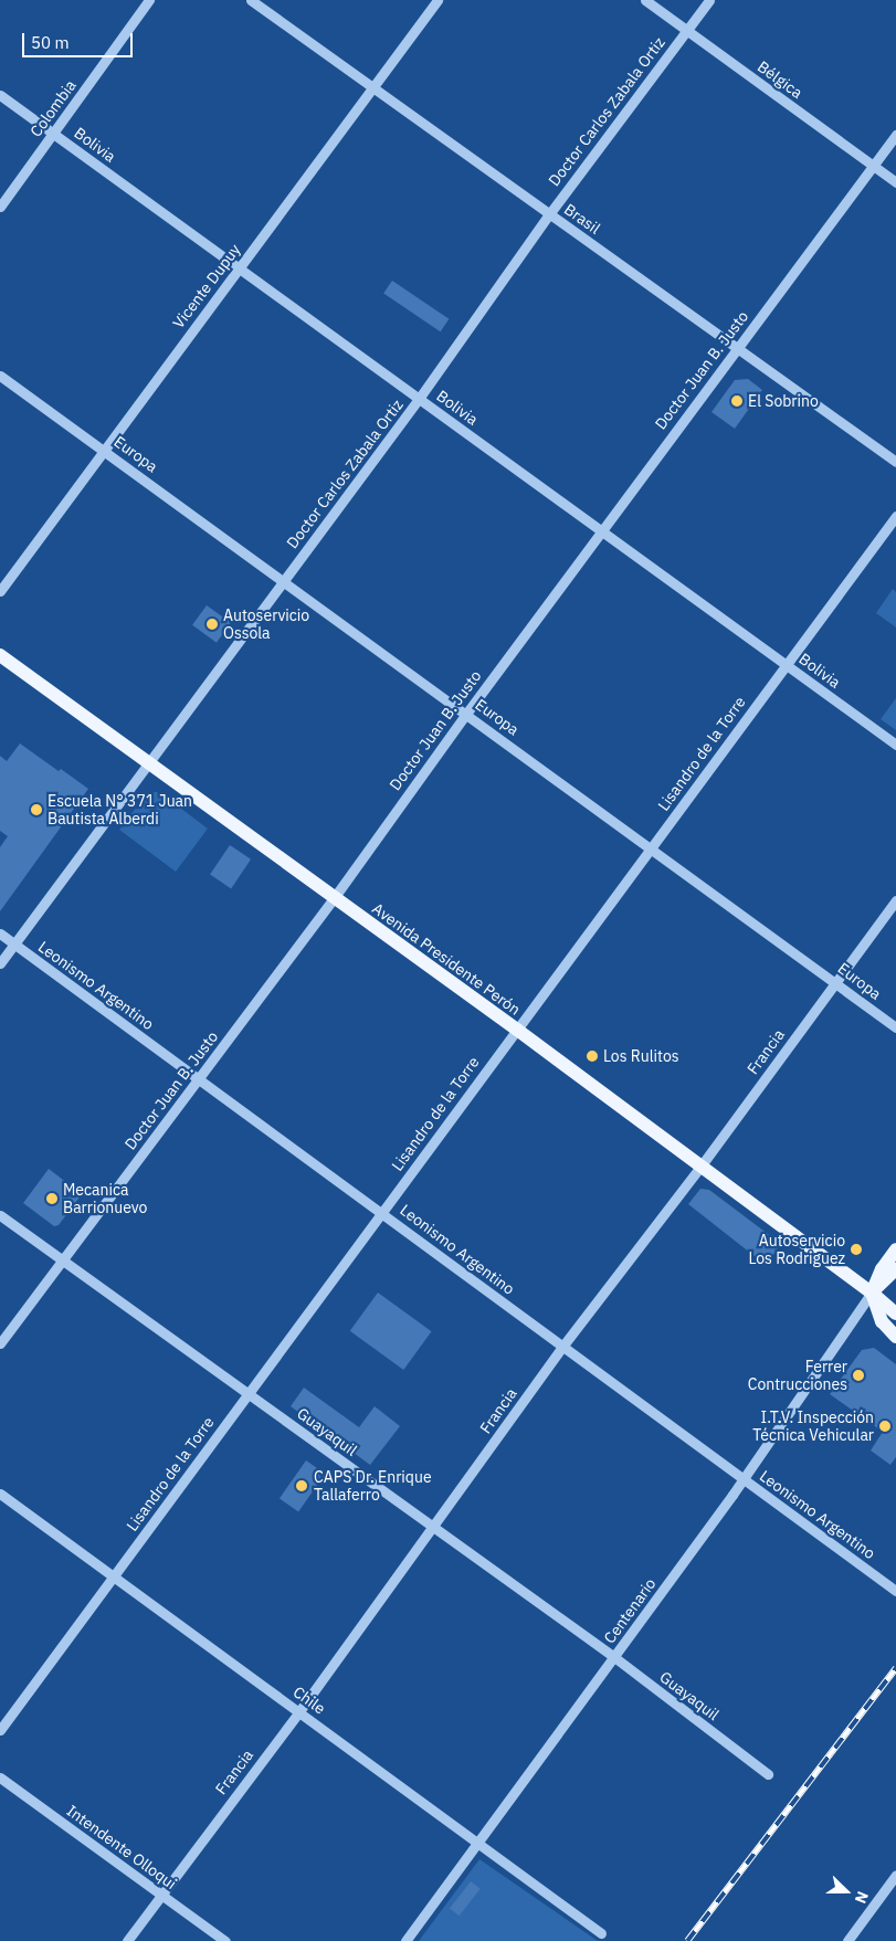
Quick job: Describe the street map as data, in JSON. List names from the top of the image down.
{
  "streets": {
    "main road": ["Avenida Presidente Perón"],
    "street": [
      "Bélgica",
      "Colombia",
      "Doctor Carlos Zabala Ortiz",
      "Bolivia",
      "Brasil",
      "Vicente Dupuy",
      "Doctor Juan B. Justo",
      "Europa",
      "Lisandro de la Torre",
      "Leonismo Argentino",
      "Francia",
      "Guayaquil",
      "Centenario",
      "Chile",
      "Intendente Olloqui"
    ]
  },
  "crossings": [
    ["Bélgica", "Doctor Carlos Zabala Ortiz"],
    ["Bélgica", "Doctor Juan B. Justo"],
    ["Colombia", "Bolivia"],
    ["Doctor Carlos Zabala Ortiz", "Bolivia"],
    ["Doctor Carlos Zabala Ortiz", "Brasil"],
    ["Doctor Carlos Zabala Ortiz", "Europa"],
    ["Doctor Carlos Zabala Ortiz", "Avenida Presidente Perón"],
    ["Doctor Carlos Zabala Ortiz", "Leonismo Argentino"],
    ["Bolivia", "Vicente Dupuy"],
    ["Bolivia", "Doctor Juan B. Justo"],
    ["Bolivia", "Lisandro de la Torre"],
    ["Brasil", "Vicente Dupuy"],
    ["Brasil", "Doctor Juan B. Justo"],
    ["Vicente Dupuy", "Europa"],
    ["Doctor Juan B. Justo", "Europa"],
    ["Doctor Juan B. Justo", "Avenida Presidente Perón"],
    ["Doctor Juan B. Justo", "Leonismo Argentino"],
    ["Doctor Juan B. Justo", "Guayaquil"],
    ["Europa", "Lisandro de la Torre"],
    ["Europa", "Francia"],
    ["Lisandro de la Torre", "Avenida Presidente Perón"],
    ["Lisandro de la Torre", "Leonismo Argentino"],
    ["Lisandro de la Torre", "Guayaquil"],
    ["Lisandro de la Torre", "Chile"],
    ["Avenida Presidente Perón", "Francia"],
    ["Avenida Presidente Perón", "Centenario"],
    ["Leonismo Argentino", "Francia"],
    ["Leonismo Argentino", "Centenario"],
    ["Francia", "Guayaquil"],
    ["Francia", "Chile"],
    ["Francia", "Intendente Olloqui"],
    ["Guayaquil", "Centenario"],
    ["Centenario", "Chile"]
  ],
  "places": [
    "El Sobrino",
    "Autoservicio Ossola",
    "Escuela N° 371 Juan Bautista Alberdi",
    "Los Rulitos",
    "Mecanica Barrionuevo",
    "Autoservicio Los Rodriguez",
    "Ferrer Contrucciones",
    "I.T.V. Inspección Técnica Vehicular",
    "CAPS Dr. Enrique Tallaferro"
  ],
  "scale_bar": "50 m",
  "north": "right"
}
